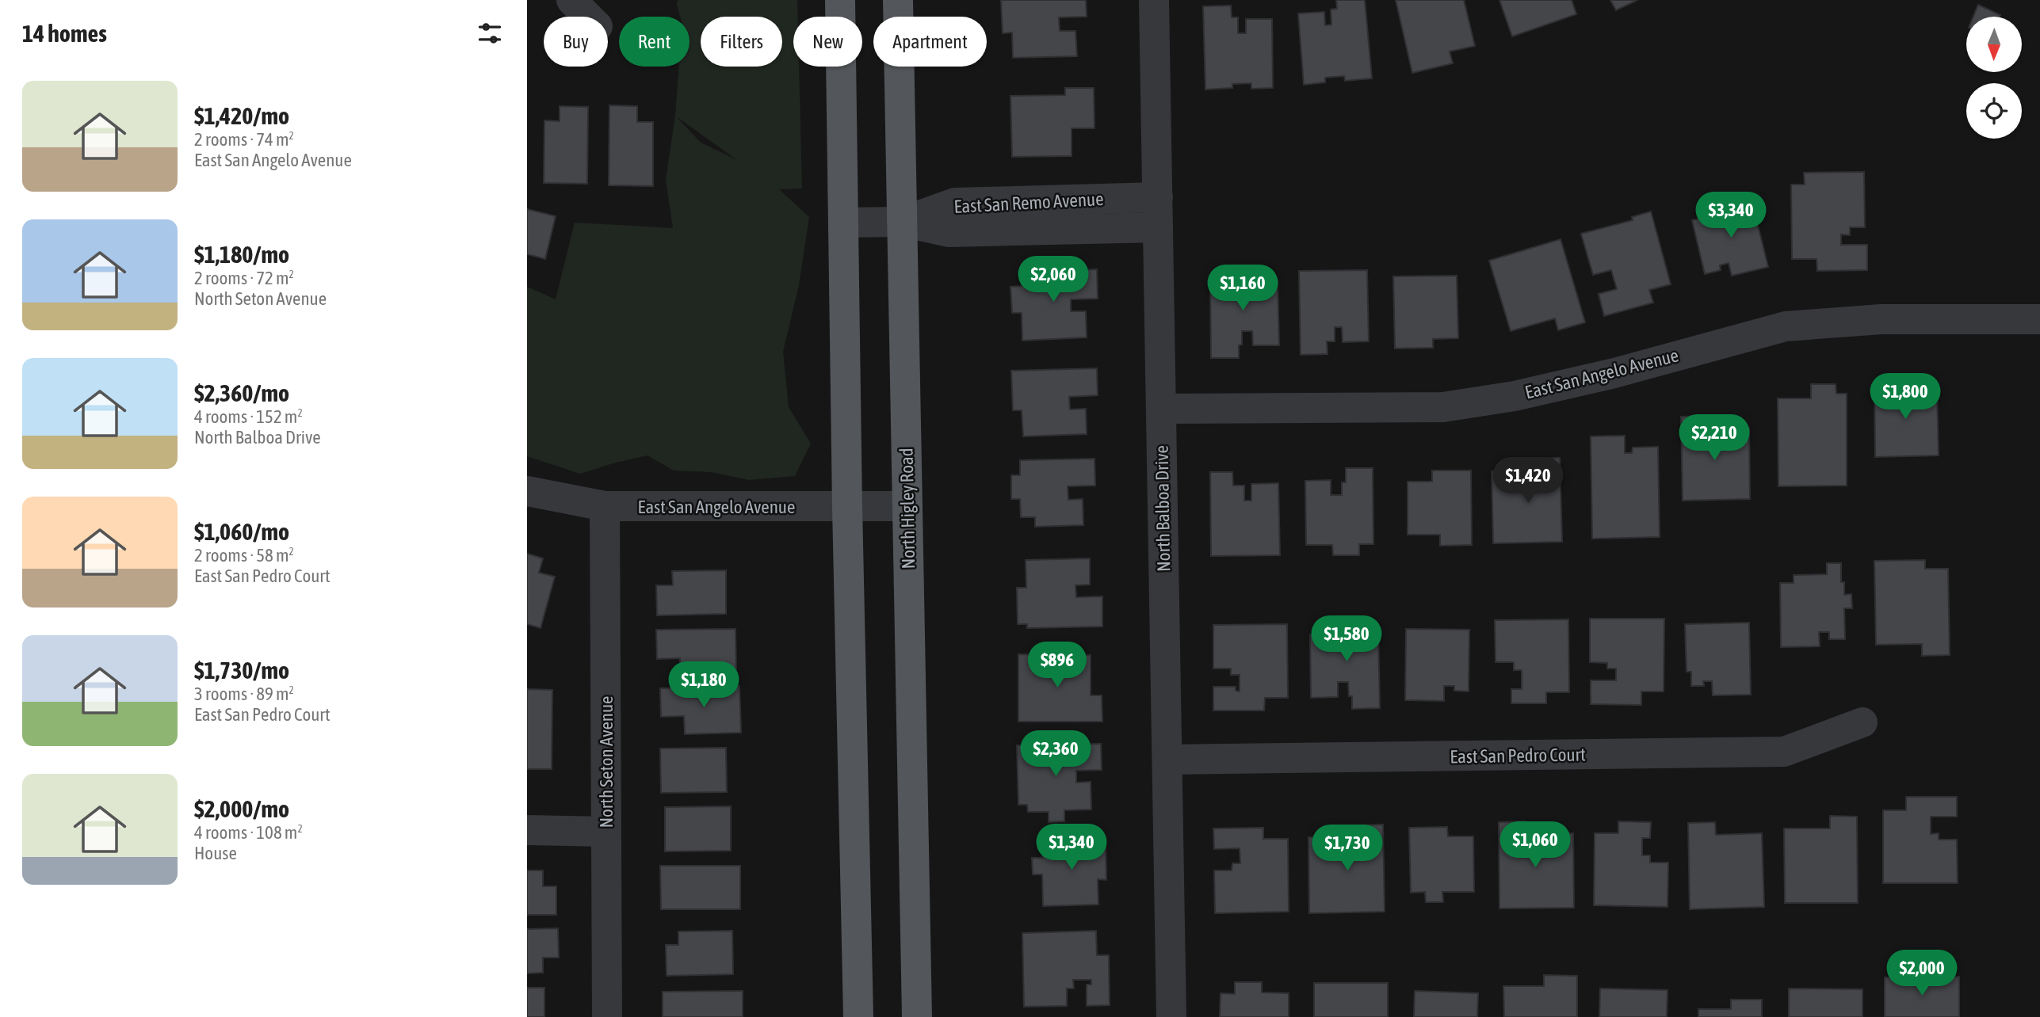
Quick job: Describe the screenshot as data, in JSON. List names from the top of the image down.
{
  "streets": {
    "main road": ["North Higley Road"],
    "street": [
      "East San Remo Avenue",
      "East San Angelo Avenue",
      "North Balboa Drive",
      "East San Pedro Court",
      "North Seton Avenue"
    ]
  },
  "crossings": [
    ["East San Remo Avenue", "North Higley Road"],
    ["East San Remo Avenue", "North Balboa Drive"],
    ["East San Angelo Avenue", "North Higley Road"],
    ["East San Angelo Avenue", "North Balboa Drive"],
    ["East San Angelo Avenue", "North Seton Avenue"],
    ["North Balboa Drive", "East San Pedro Court"]
  ],
  "north": "bottom",
  "page": {
    "heading": "14 homes",
    "chip": [
      "Buy",
      "Rent",
      "Filters",
      "New",
      "Apartment"
    ],
    "list": [
      {
        "name": "$1,420/mo",
        "note": "2 rooms · 74 m² · East San Angelo Avenue"
      },
      {
        "name": "$1,180/mo",
        "note": "2 rooms · 72 m² · North Seton Avenue"
      },
      {
        "name": "$2,360/mo",
        "note": "4 rooms · 152 m² · North Balboa Drive"
      },
      {
        "name": "$1,060/mo",
        "note": "2 rooms · 58 m² · East San Pedro Court"
      },
      {
        "name": "$1,730/mo",
        "note": "3 rooms · 89 m² · East San Pedro Court"
      },
      {
        "name": "$2,000/mo",
        "note": "4 rooms · 108 m² · House"
      }
    ],
    "price": [
      "$3,340",
      "$2,060",
      "$1,160",
      "$1,800",
      "$2,210",
      "$1,420",
      "$1,580",
      "$896",
      "$1,180",
      "$2,360",
      "$1,060",
      "$1,340",
      "$1,730",
      "$2,000"
    ]
  }
}
